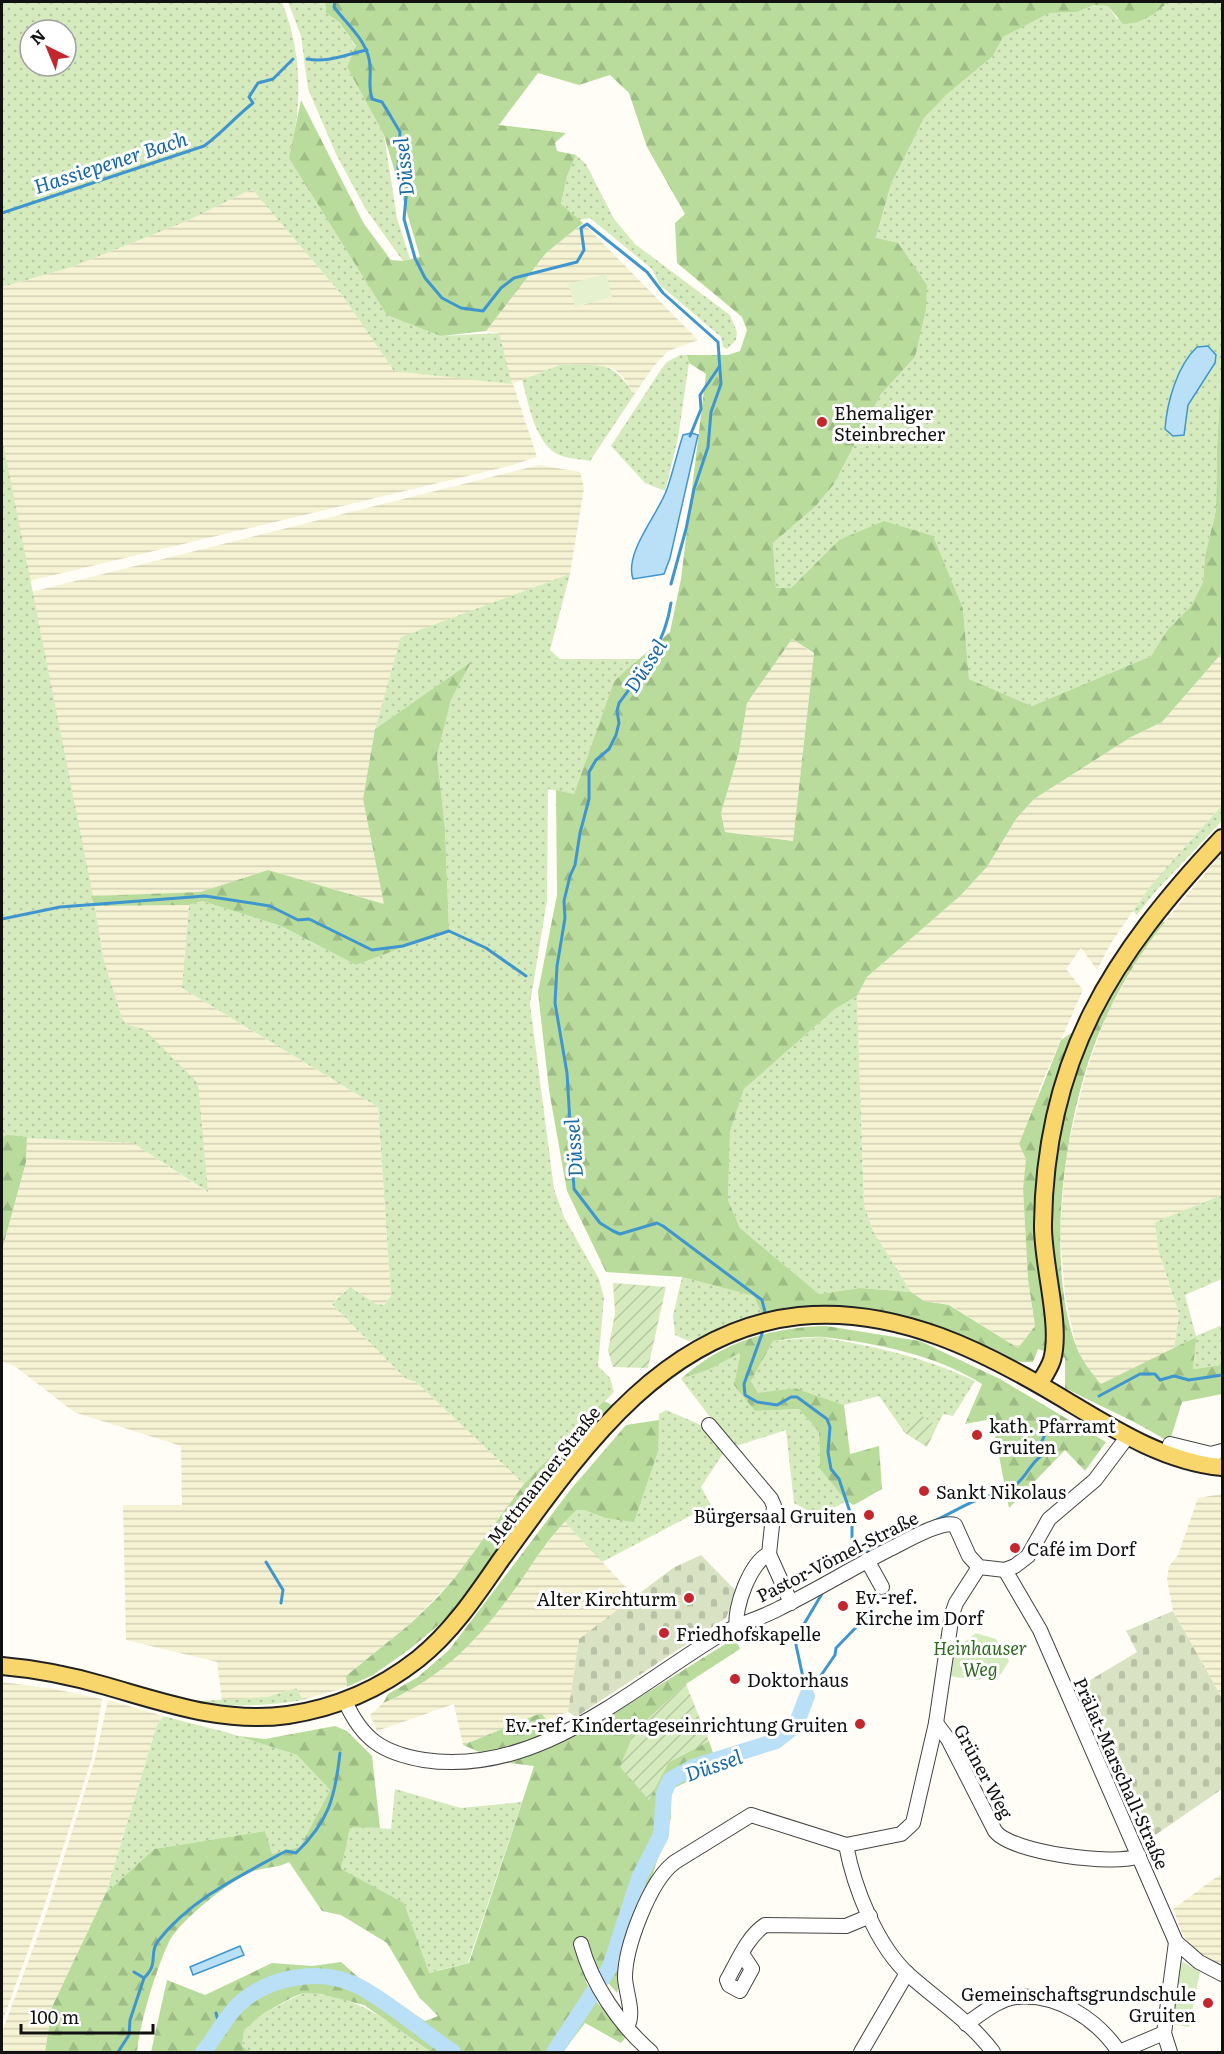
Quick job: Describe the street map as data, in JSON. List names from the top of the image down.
{
  "streets": {
    "main road": ["Mettmanner Straße"],
    "street": ["Pastor-Vömel-Straße", "Grüner Weg", "Prälat-Marschall-Straße"]
  },
  "crossings": [
    ["Grüner Weg", "Prälat-Marschall-Straße"]
  ],
  "water": ["Hassiepener Bach", "Düssel"],
  "parks": ["Heinhauser Weg"],
  "places": [
    "Ehemaliger Steinbrecher",
    "kath. Pfarramt Gruiten",
    "Sankt Nikolaus",
    "Bürgersaal Gruiten",
    "Café im Dorf",
    "Alter Kirchturm",
    "Ev.-ref. Kirche im Dorf",
    "Friedhofskapelle",
    "Doktorhaus",
    "Ev.-ref. Kindertageseinrichtung Gruiten",
    "Gemeinschaftsgrundschule Gruiten"
  ],
  "scale_bar": "100 m",
  "north": "top left"
}
